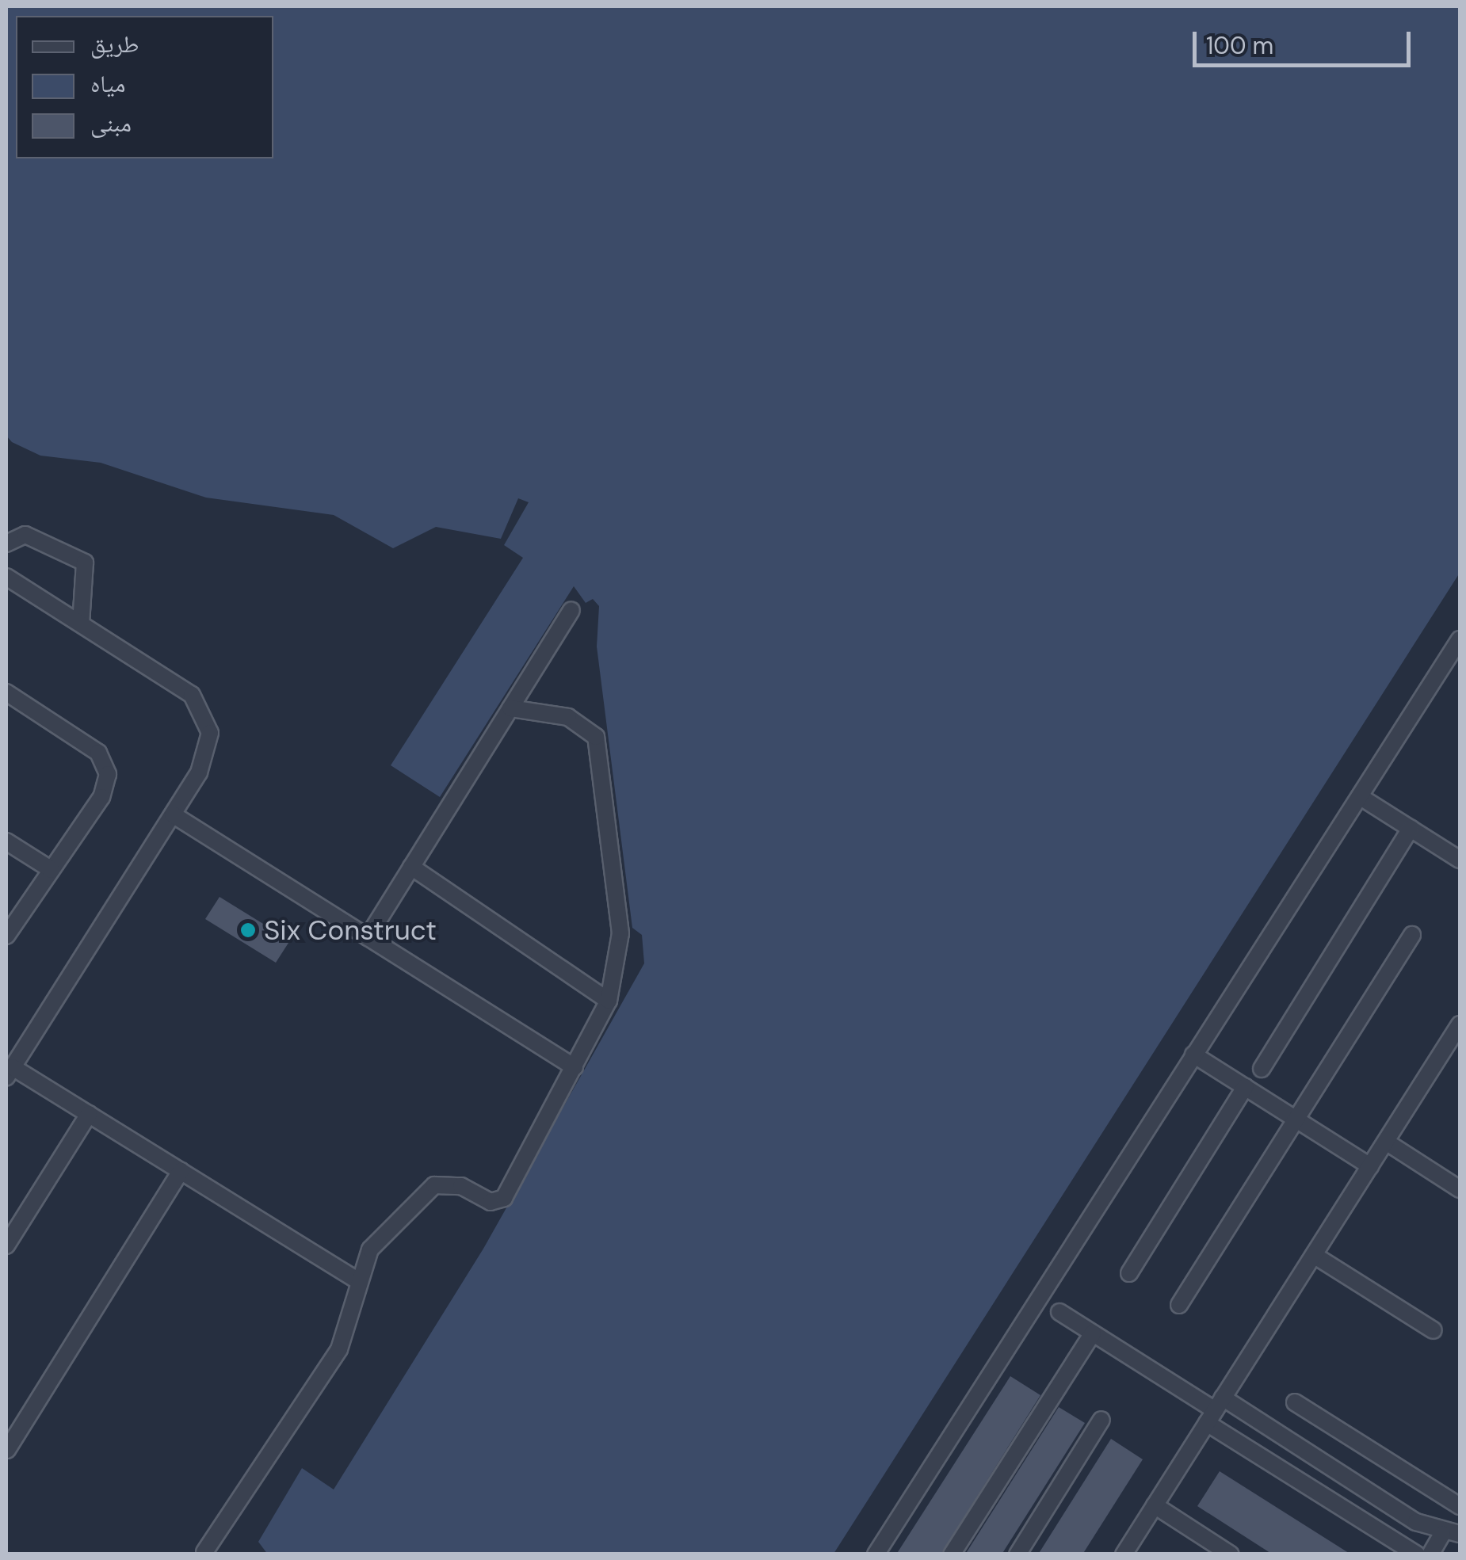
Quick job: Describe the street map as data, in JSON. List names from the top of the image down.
{
  "places": ["Six Construct"],
  "legend": ["طريق", "مياه", "مبنى"],
  "scale_bar": "100 m"
}
